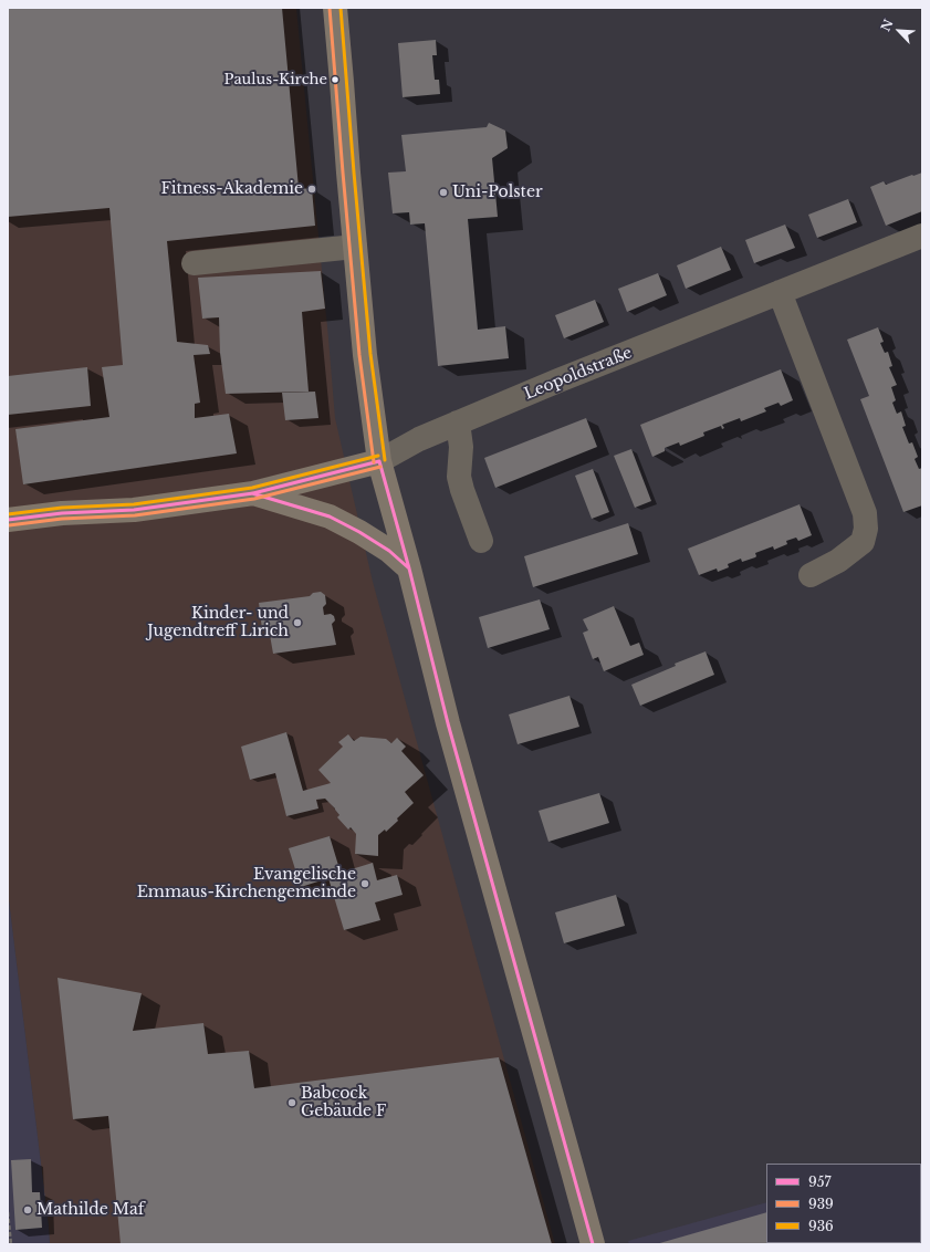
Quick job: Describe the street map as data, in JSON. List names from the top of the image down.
{
  "streets": {
    "street": ["Leopoldstraße"]
  },
  "places": [
    "Paulus-Kirche",
    "Fitness-Akademie",
    "Uni-Polster",
    "Kinder- und Jugendtreff Lirich",
    "Evangelische Emmaus-Kirchengemeinde",
    "Babcock Gebäude F",
    "Mathilde Maf"
  ],
  "lines": ["transit line 939", "transit line 936", "transit line 957"],
  "legend": ["957", "939", "936"],
  "north": "top left"
}
